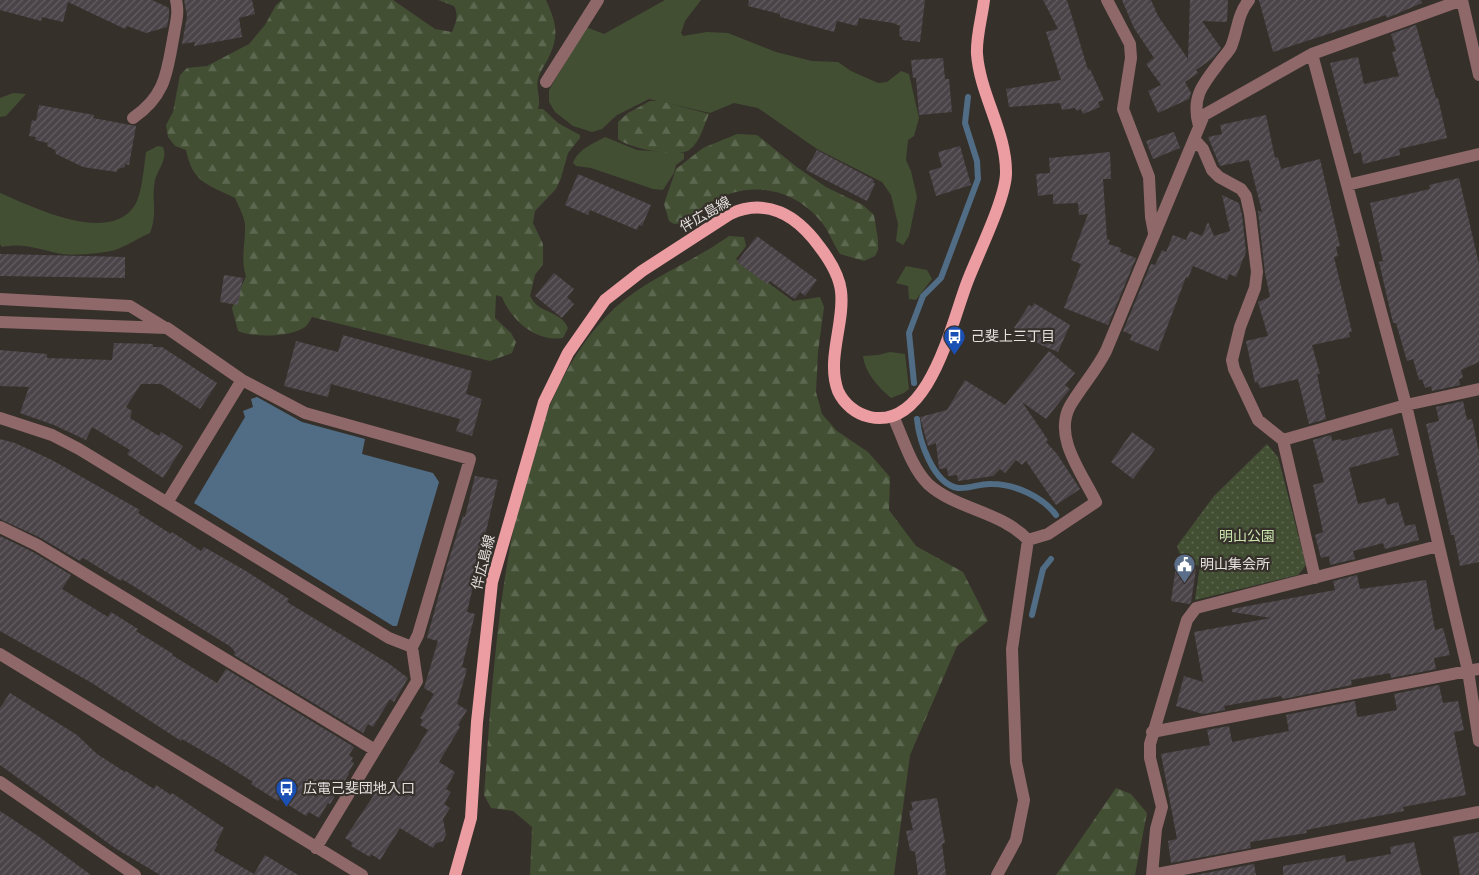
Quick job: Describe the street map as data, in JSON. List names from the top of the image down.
{
  "streets": {
    "main road": ["伴広島線"]
  },
  "parks": ["明山公園"],
  "places": {
    "bus stop": ["己斐上三丁目", "広電己斐団地入口"],
    "public building": ["明山集会所"]
  }
}
